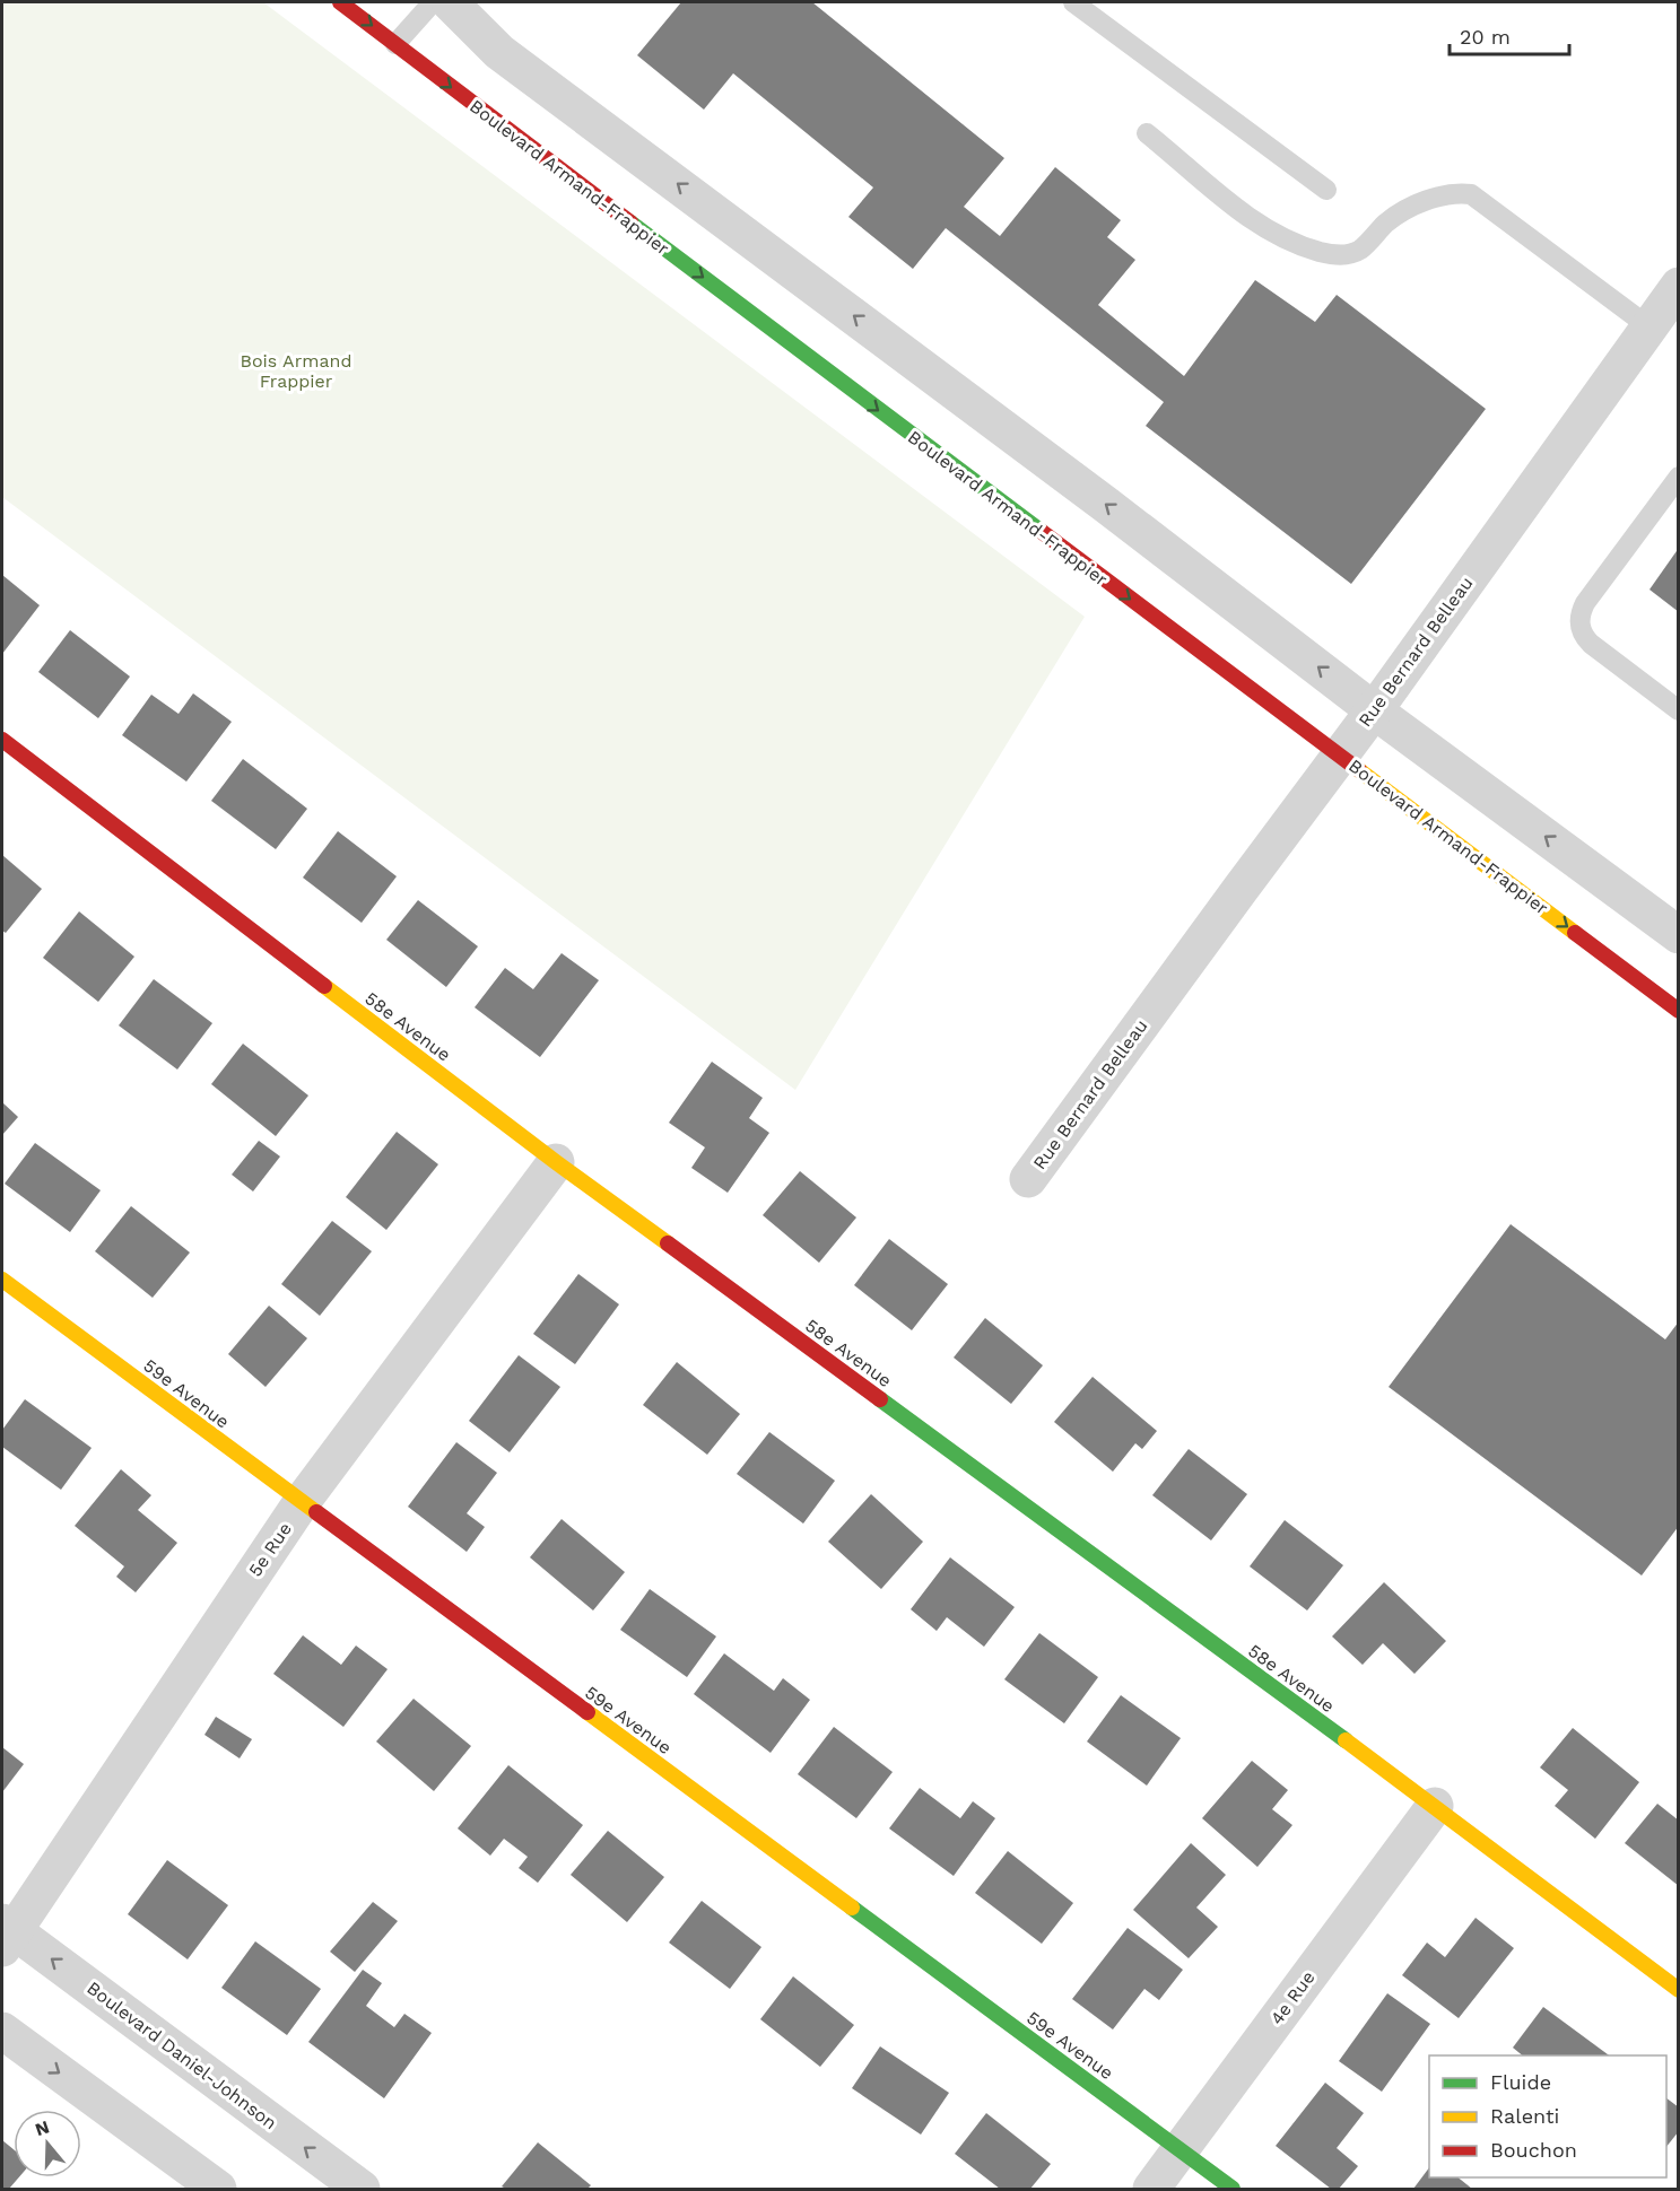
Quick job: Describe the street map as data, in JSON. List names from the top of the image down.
{
  "streets": {
    "street": [
      "Boulevard Armand-Frappier",
      "Rue Bernard Belleau",
      "58e Avenue",
      "59e Avenue",
      "5e Rue",
      "4e Rue",
      "Boulevard Daniel-Johnson"
    ]
  },
  "crossings": [
    ["Boulevard Armand-Frappier", "Rue Bernard Belleau"],
    ["58e Avenue", "5e Rue"],
    ["58e Avenue", "4e Rue"],
    ["59e Avenue", "5e Rue"],
    ["59e Avenue", "4e Rue"],
    ["5e Rue", "Boulevard Daniel-Johnson"]
  ],
  "parks": ["Bois Armand Frappier"],
  "legend": ["Fluide", "Ralenti", "Bouchon"],
  "scale_bar": "20 m",
  "north": "top"
}
